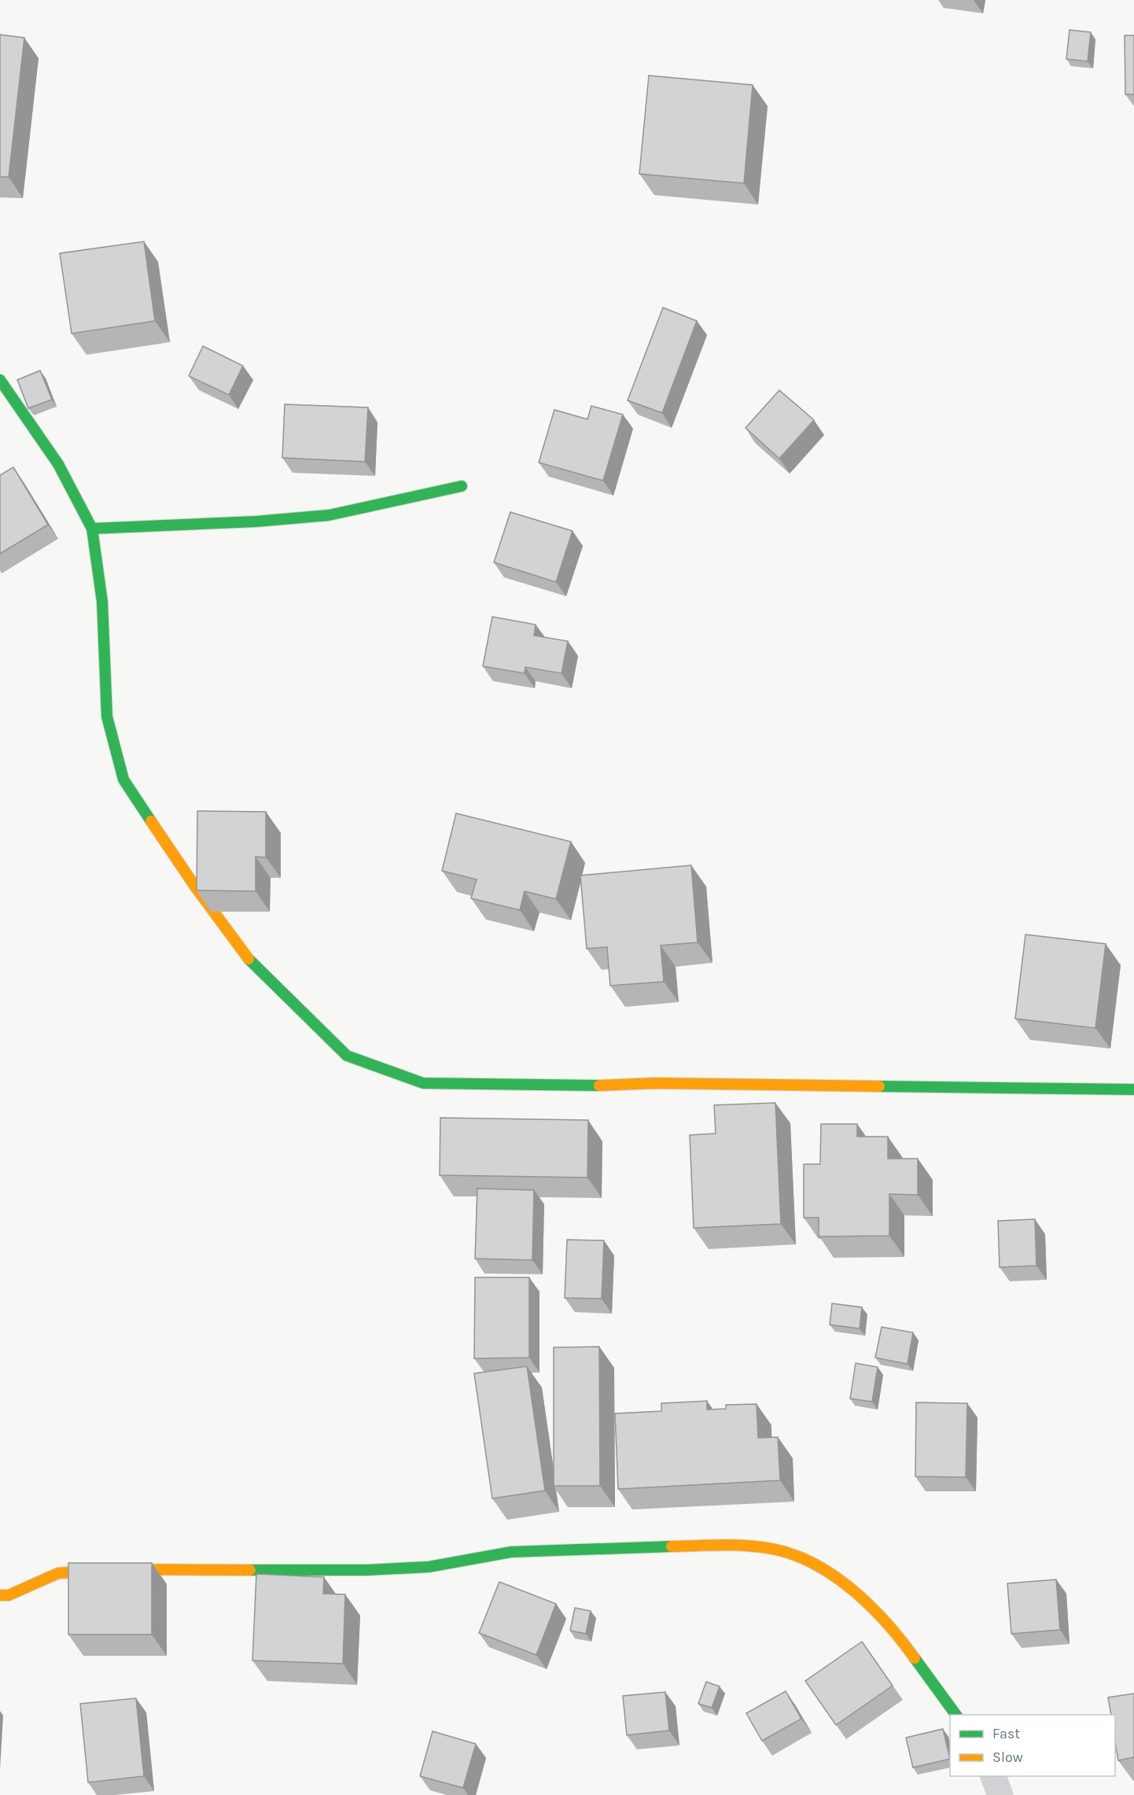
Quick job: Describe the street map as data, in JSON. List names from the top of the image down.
{
  "legend": ["Fast", "Slow"]
}
